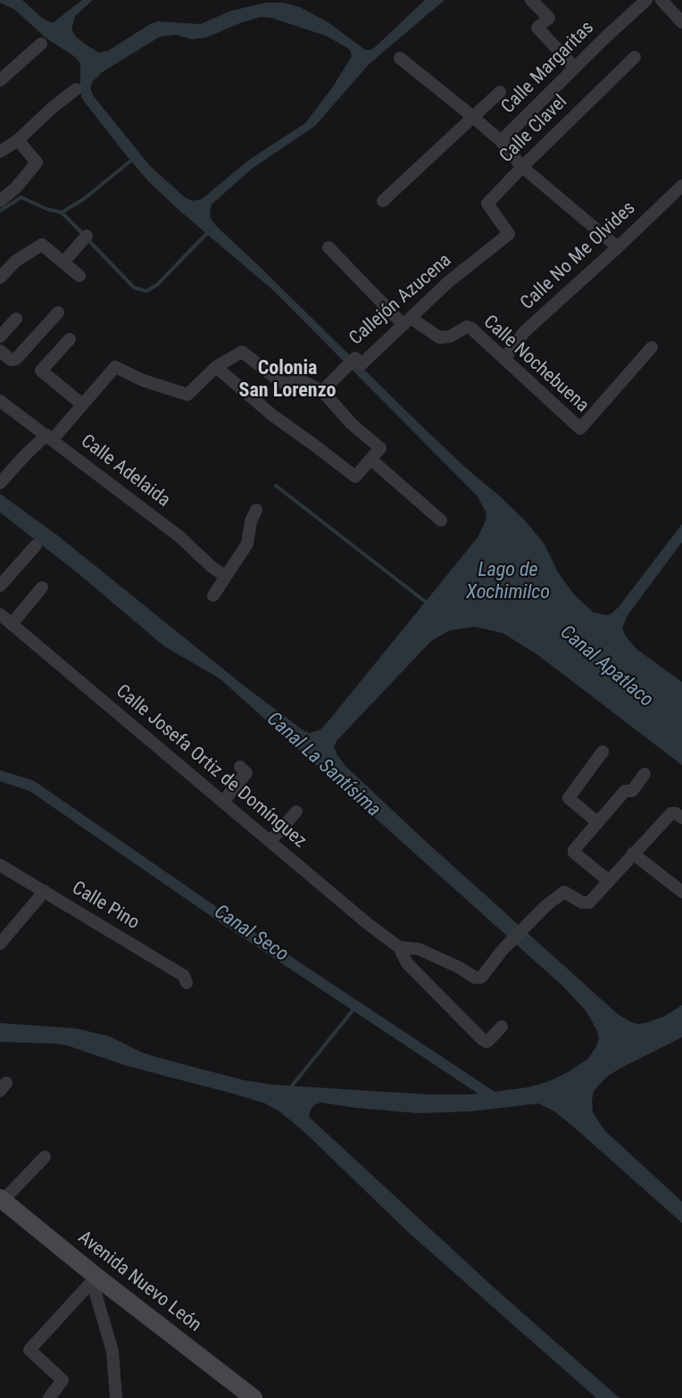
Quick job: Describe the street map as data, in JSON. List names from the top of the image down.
{
  "streets": {
    "street": [
      "Calle Margaritas",
      "Calle Clavel",
      "Calle No Me Olvides",
      "Callejón Azucena",
      "Calle Nochebuena",
      "Calle Adelaida",
      "Calle Josefa Ortiz de Domínguez",
      "Calle Pino",
      "Avenida Nuevo León"
    ]
  },
  "crossings": [
    ["Calle Clavel", "Callejón Azucena"],
    ["Calle No Me Olvides", "Calle Nochebuena"],
    ["Callejón Azucena", "Calle Nochebuena"]
  ],
  "districts": ["Colonia San Lorenzo"],
  "water": [
    "Lago de Xochimilco",
    "Canal Apatlaco",
    "Canal La Santísima",
    "Canal Seco"
  ]
}
